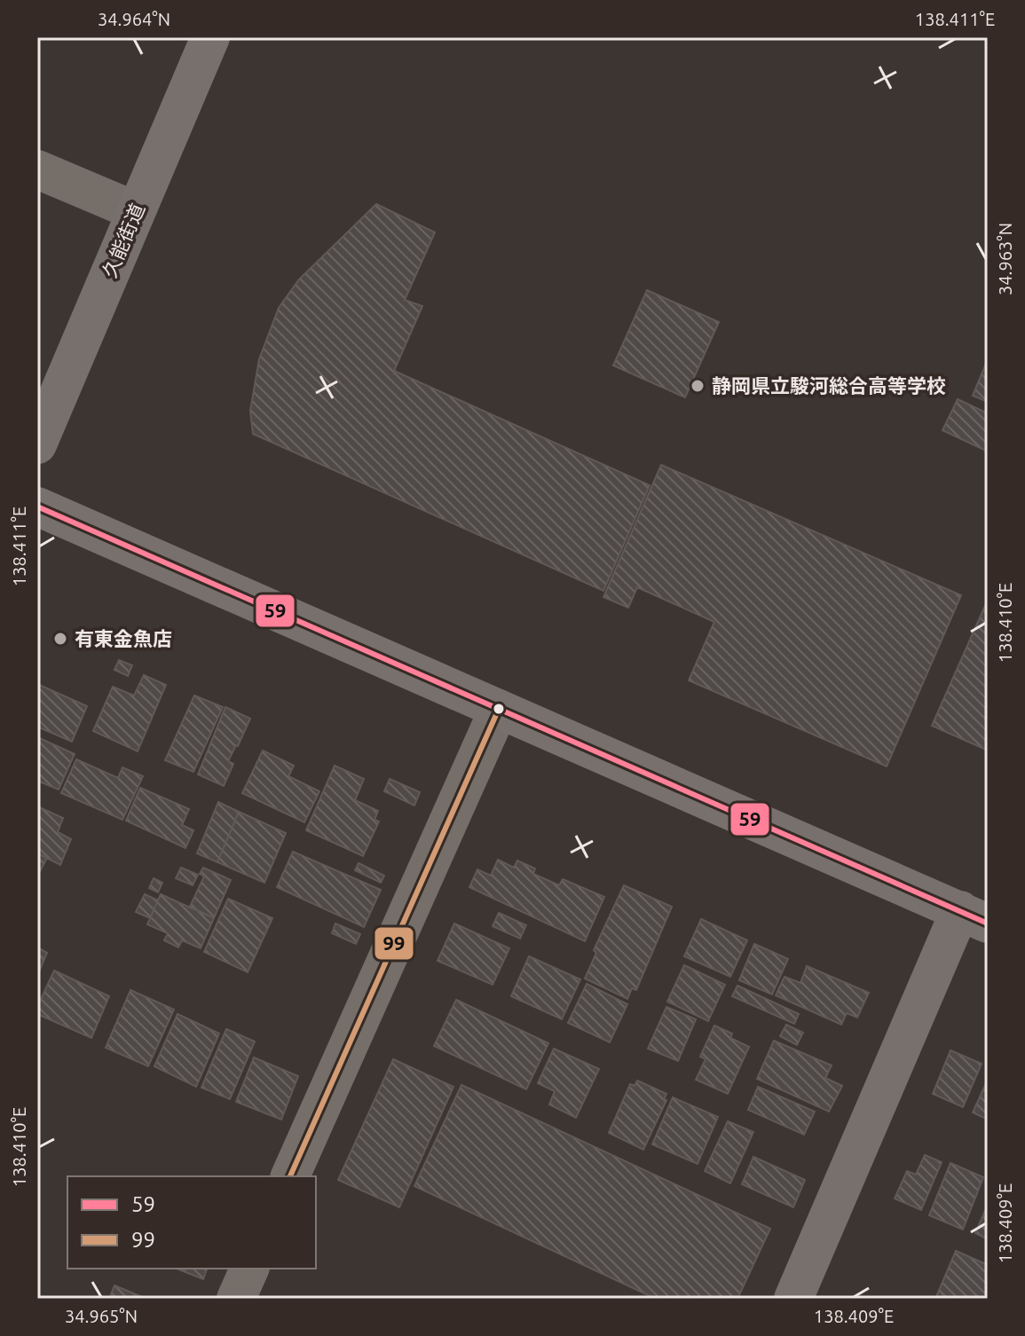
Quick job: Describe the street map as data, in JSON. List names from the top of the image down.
{
  "streets": {
    "main road": ["久能街道"]
  },
  "places": ["静岡県立駿河総合高等学校", "有東金魚店"],
  "lines": ["transit line 59", "transit line 99"],
  "legend": ["59", "99"],
  "coordinates": [
    "34.964°N",
    "138.411°E",
    "34.963°N",
    "138.410°E",
    "138.409°E",
    "34.965°N"
  ]
}
